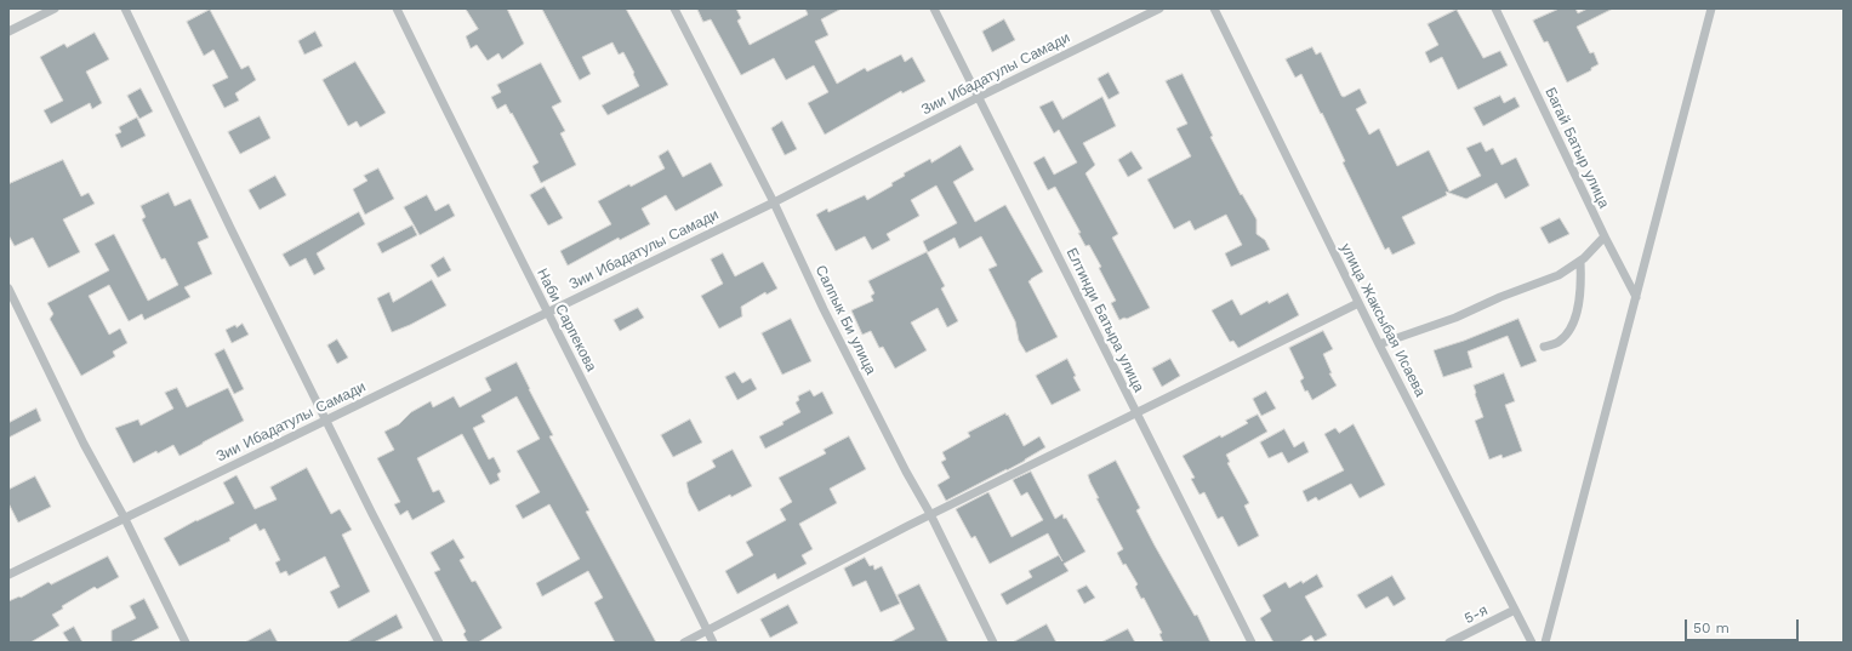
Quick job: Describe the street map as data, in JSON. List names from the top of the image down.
{
  "streets": {
    "street": [
      "Зии Ибадатулы Самади",
      "Багай Батыр улица",
      "Наби Сарпекова",
      "Салпык Би улица",
      "Елтинди Батыра улица",
      "улица Жаксыбая Исаева",
      "5-я"
    ]
  },
  "crossings": [
    ["Зии Ибадатулы Самади", "Наби Сарпекова"],
    ["Зии Ибадатулы Самади", "Салпык Би улица"],
    ["Зии Ибадатулы Самади", "Елтинди Батыра улица"],
    ["улица Жаксыбая Исаева", "5-я"]
  ],
  "scale_bar": "50 m"
}
